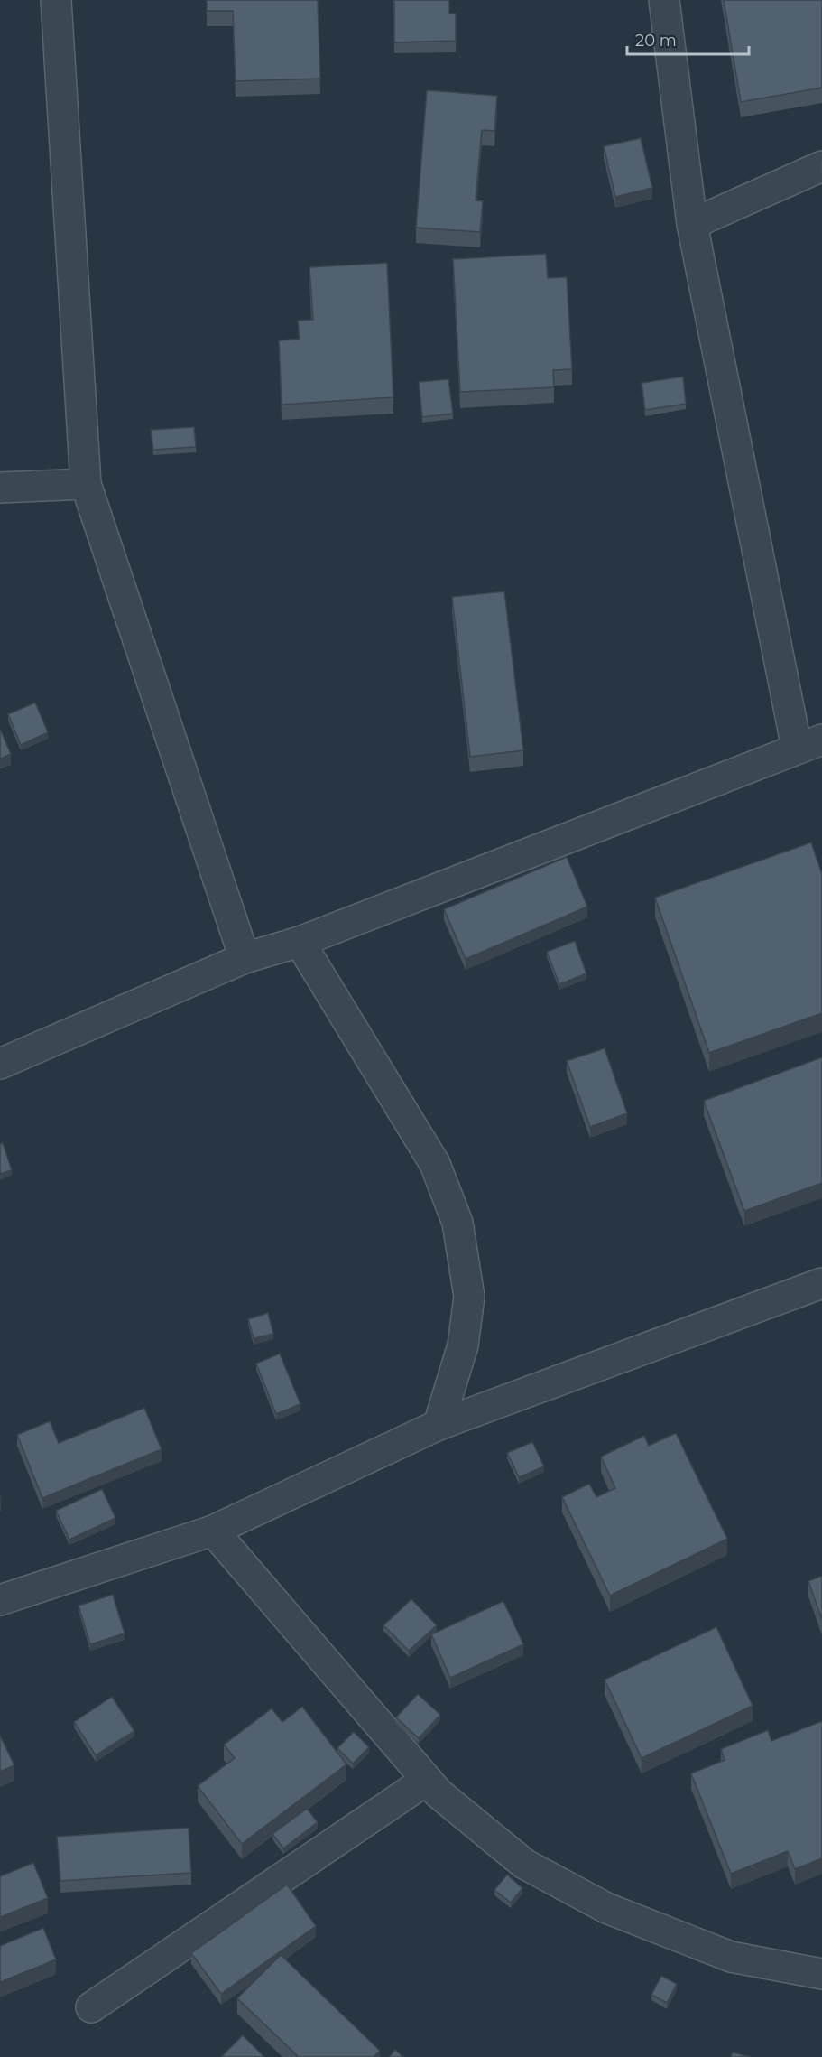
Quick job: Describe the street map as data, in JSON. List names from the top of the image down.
{
  "scale_bar": "20 m"
}
